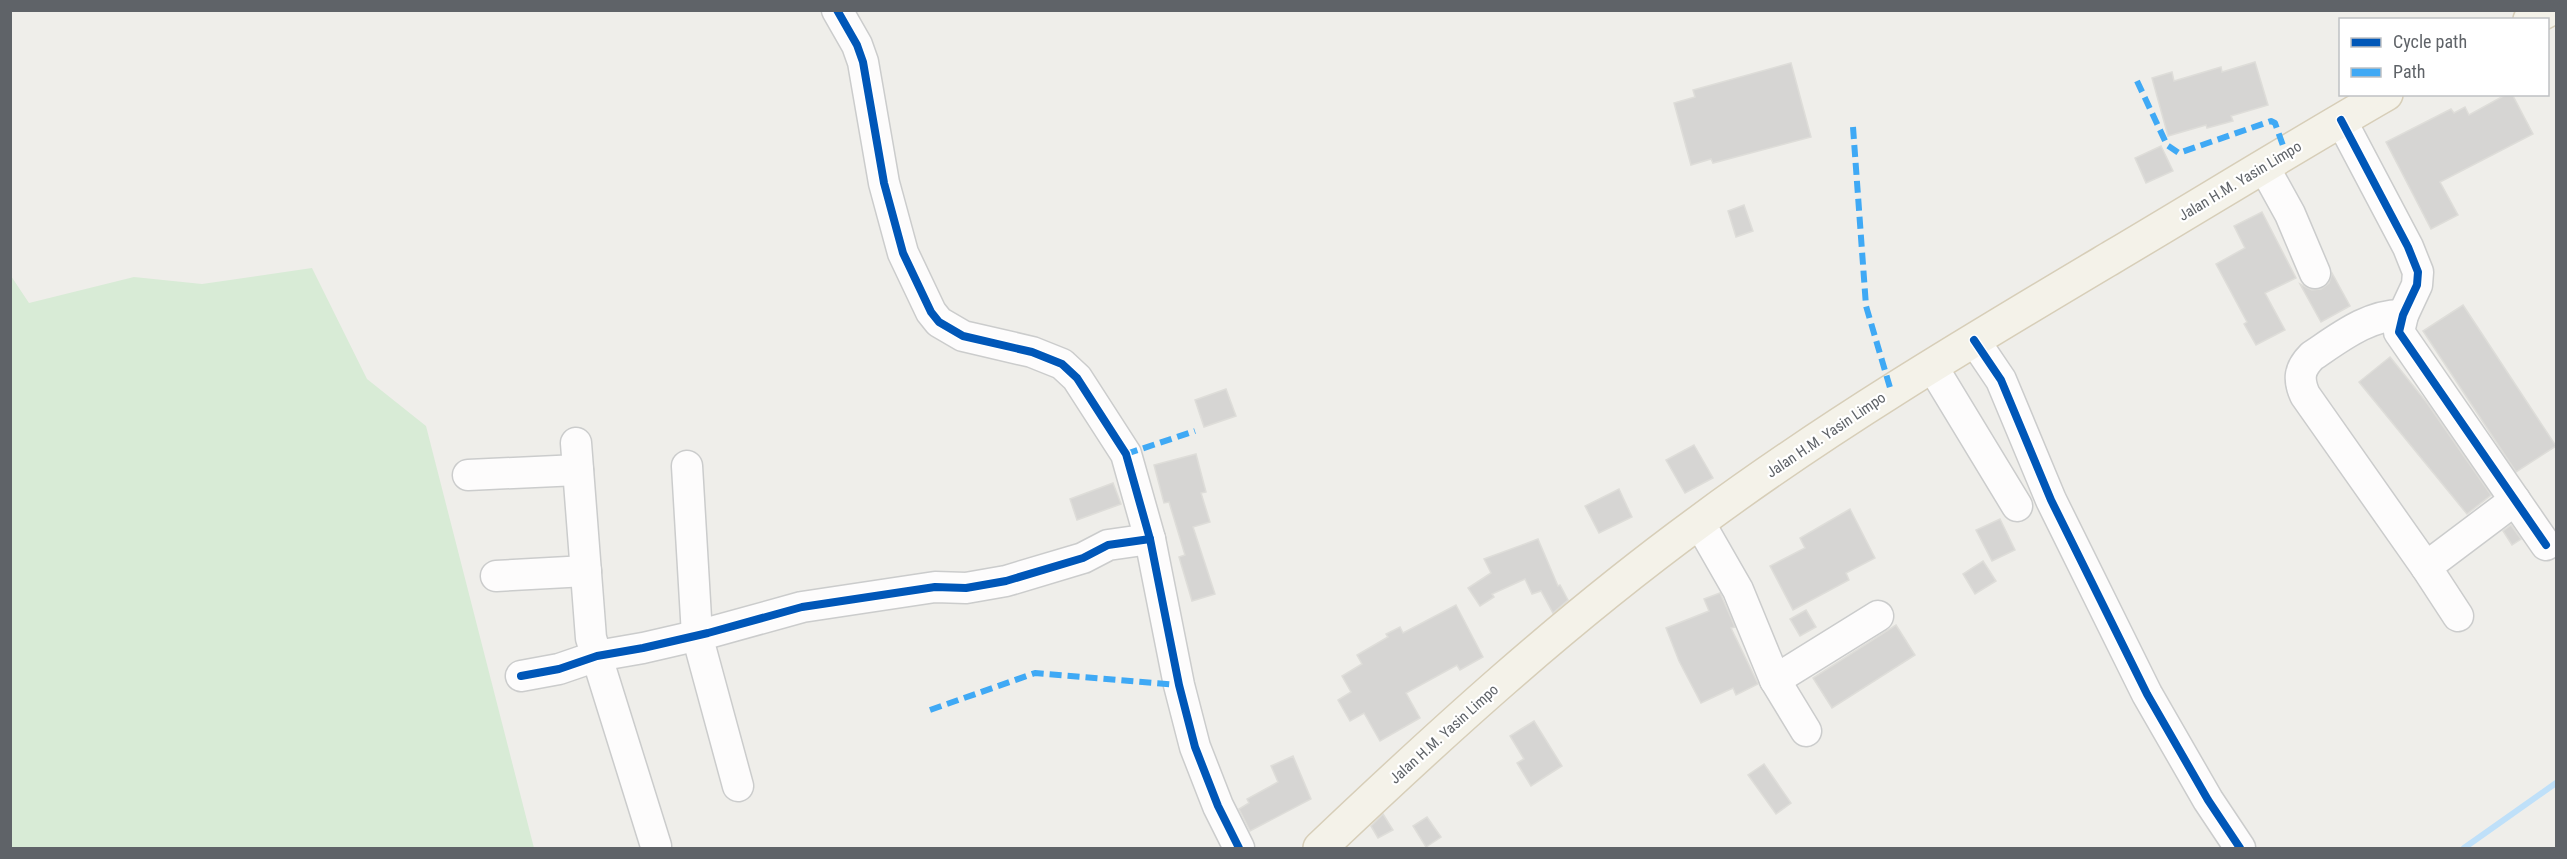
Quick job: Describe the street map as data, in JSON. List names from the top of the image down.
{
  "streets": {
    "main road": ["Jalan H.M. Yasin Limpo"]
  },
  "legend": ["Cycle path", "Path"]
}
